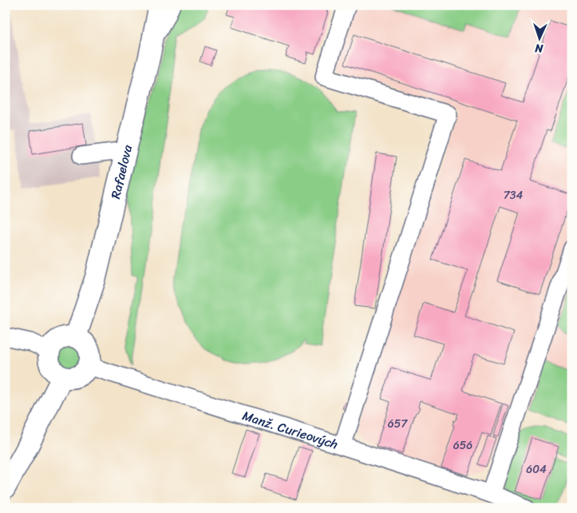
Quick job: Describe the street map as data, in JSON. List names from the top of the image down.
{
  "streets": {
    "main road": ["Rafaelova"],
    "street": ["Manž. Curieových"]
  },
  "crossings": [
    ["Rafaelova", "Manž. Curieových"]
  ],
  "house_numbers": [
    "734",
    "657",
    "656",
    "604"
  ],
  "north": "bottom"
}
